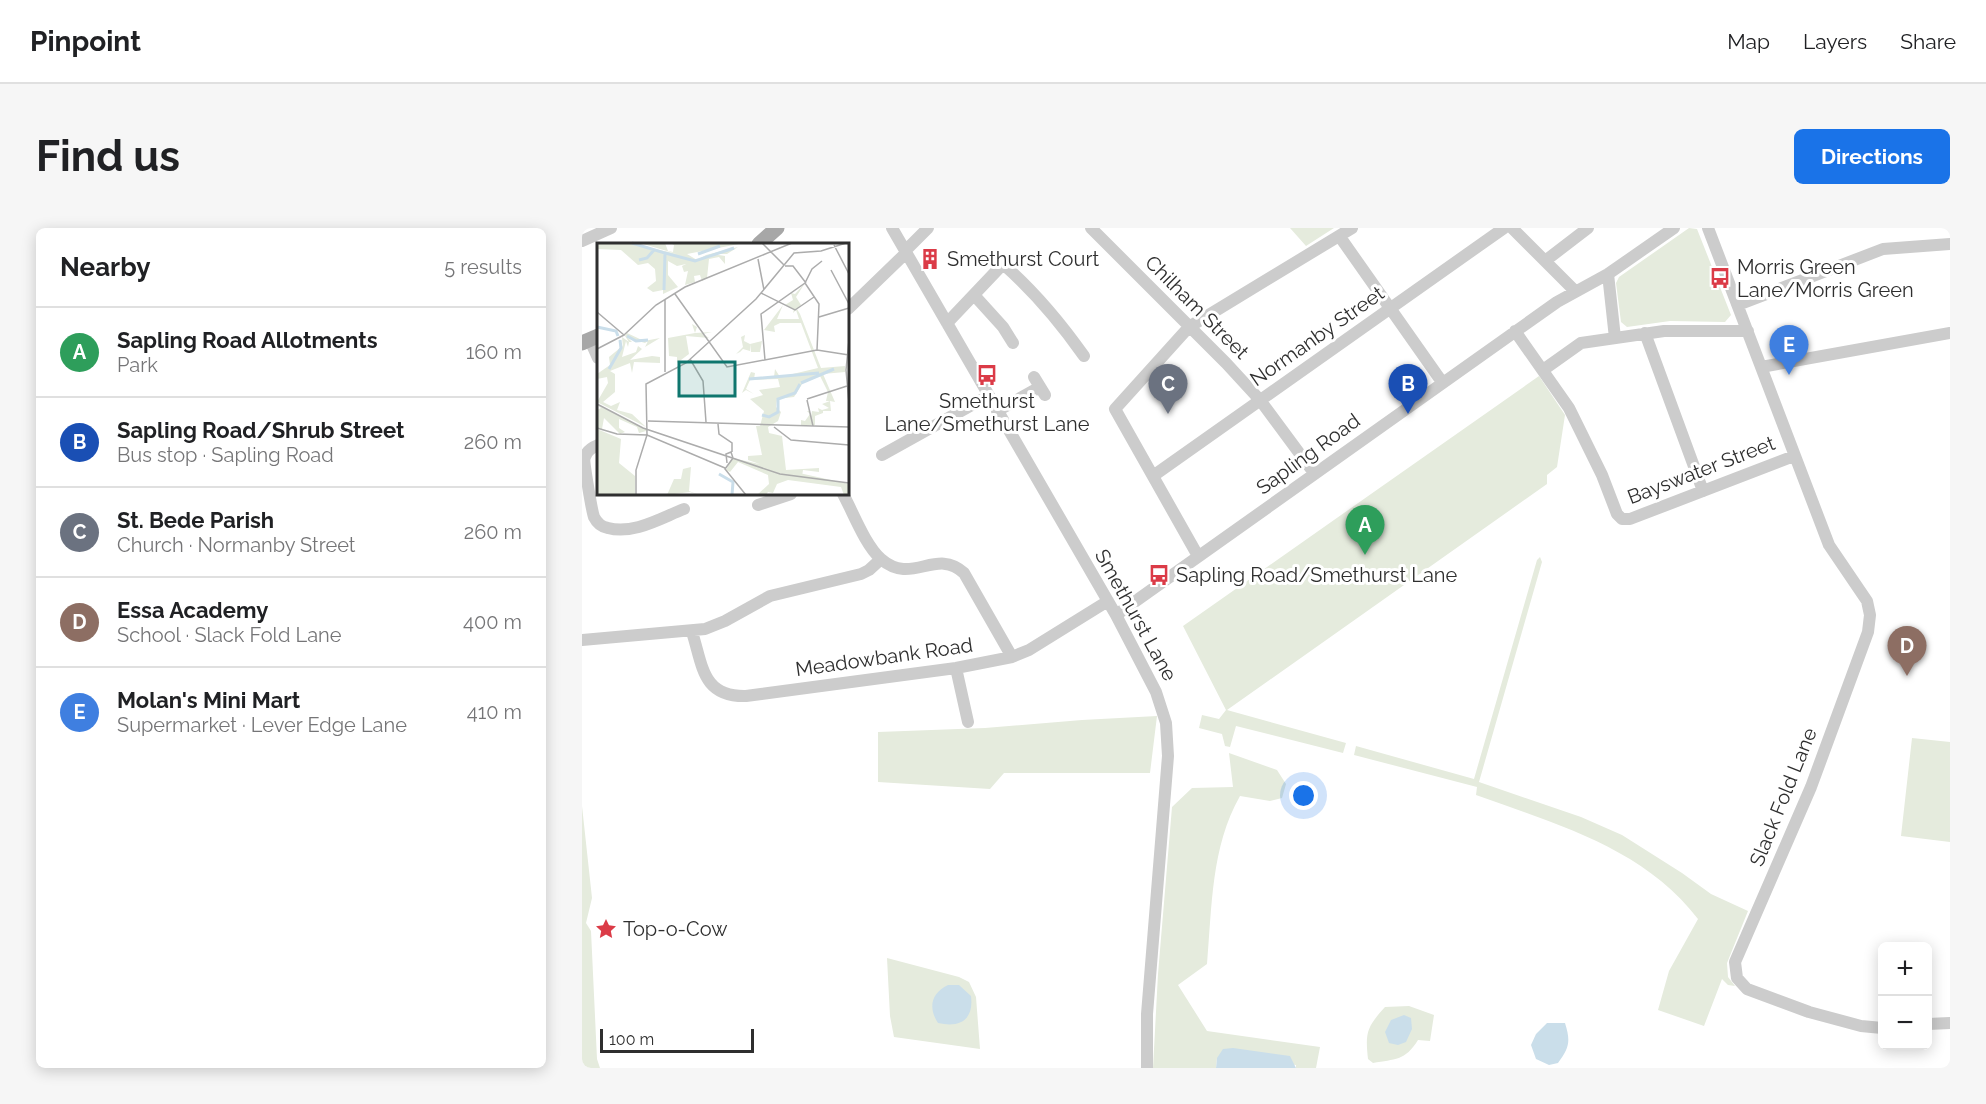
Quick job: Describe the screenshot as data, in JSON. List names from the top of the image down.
{
  "streets": {
    "street": [
      "Chilham Street",
      "Normanby Street",
      "Sapling Road",
      "Bayswater Street",
      "Smethurst Lane",
      "Meadowbank Road",
      "Slack Fold Lane"
    ]
  },
  "crossings": [
    ["Chilham Street", "Normanby Street"],
    ["Chilham Street", "Sapling Road"],
    ["Sapling Road", "Smethurst Lane"],
    ["Bayswater Street", "Slack Fold Lane"],
    ["Smethurst Lane", "Meadowbank Road"]
  ],
  "places": {
    "building": ["Smethurst Court"],
    "bus stop": ["Morris Green Lane/Morris Green", "Smethurst Lane/Smethurst Lane", "Sapling Road/Smethurst Lane"],
    "place": ["Top-o-Cow"]
  },
  "scale_bar": "100 m",
  "page": {
    "header": "Pinpoint",
    "nav": ["Map", "Layers", "Share"],
    "buttons": "Directions",
    "title": "Find us",
    "heading": ["Nearby", "5 results"],
    "list": [
      {
        "mark": "A",
        "name": "Sapling Road Allotments",
        "note": "Park",
        "value": "160 m"
      },
      {
        "mark": "B",
        "name": "Sapling Road/Shrub Street",
        "note": "Bus stop · Sapling Road",
        "value": "260 m"
      },
      {
        "mark": "C",
        "name": "St. Bede Parish",
        "note": "Church · Normanby Street",
        "value": "260 m"
      },
      {
        "mark": "D",
        "name": "Essa Academy",
        "note": "School · Slack Fold Lane",
        "value": "400 m"
      },
      {
        "mark": "E",
        "name": "Molan's Mini Mart",
        "note": "Supermarket · Lever Edge Lane",
        "value": "410 m"
      }
    ],
    "pins": [
      "E",
      "B",
      "C",
      "A",
      "D"
    ],
    "map_buttons": ["+", "−"],
    "scale": "100 m"
  }
}
